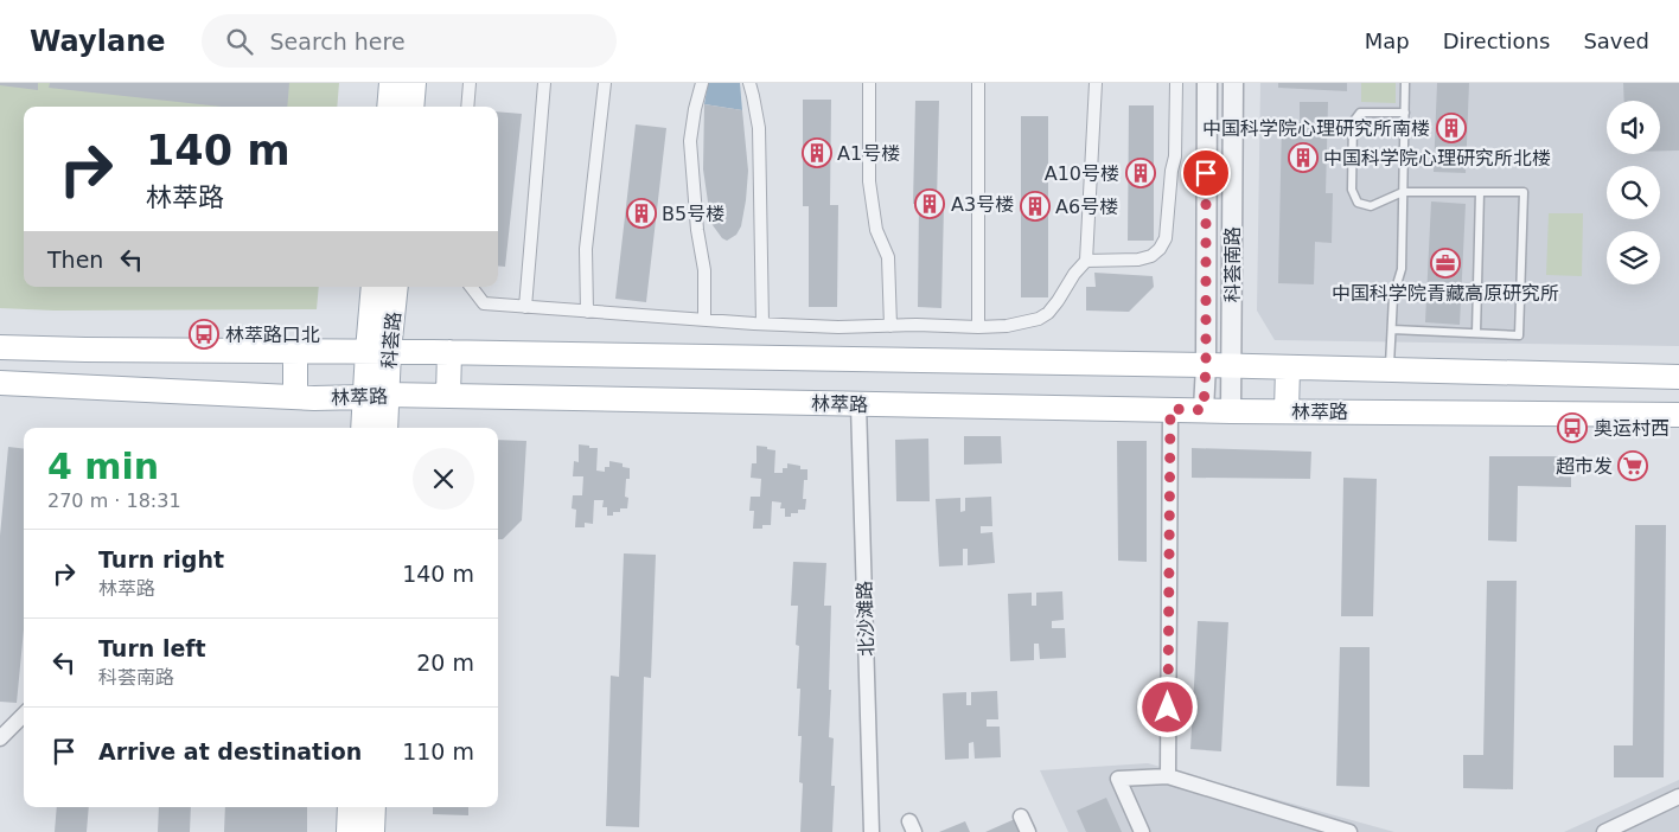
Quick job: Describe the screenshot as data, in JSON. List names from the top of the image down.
{
  "streets": {
    "main road": ["科荟路", "林萃路"],
    "street": ["科荟南路", "北沙滩路"]
  },
  "crossings": [
    ["科荟南路", "林萃路"],
    ["科荟路", "林萃路"],
    ["林萃路", "北沙滩路"]
  ],
  "places": {
    "building": [
      "中国科学院心理研究所南楼",
      "A1号楼",
      "中国科学院心理研究所北楼",
      "A10号楼",
      "A3号楼",
      "A6号楼",
      "B5号楼"
    ],
    "office": ["中国科学院青藏高原研究所"],
    "bus stop": ["林萃路口北", "奥运村西"],
    "supermarket": ["超市发"]
  },
  "page": {
    "header": "Waylane",
    "search": "Search here",
    "nav": ["Map", "Directions", "Saved"],
    "turn": ["140 m", "林萃路"],
    "then": "Then",
    "heading": ["4 min", "270 m · 18:31"],
    "list": [
      {
        "name": "Turn right",
        "note": "林萃路",
        "value": "140 m"
      },
      {
        "name": "Turn left",
        "note": "科荟南路",
        "value": "20 m"
      },
      {
        "name": "Arrive at destination",
        "value": "110 m"
      }
    ]
  }
}
